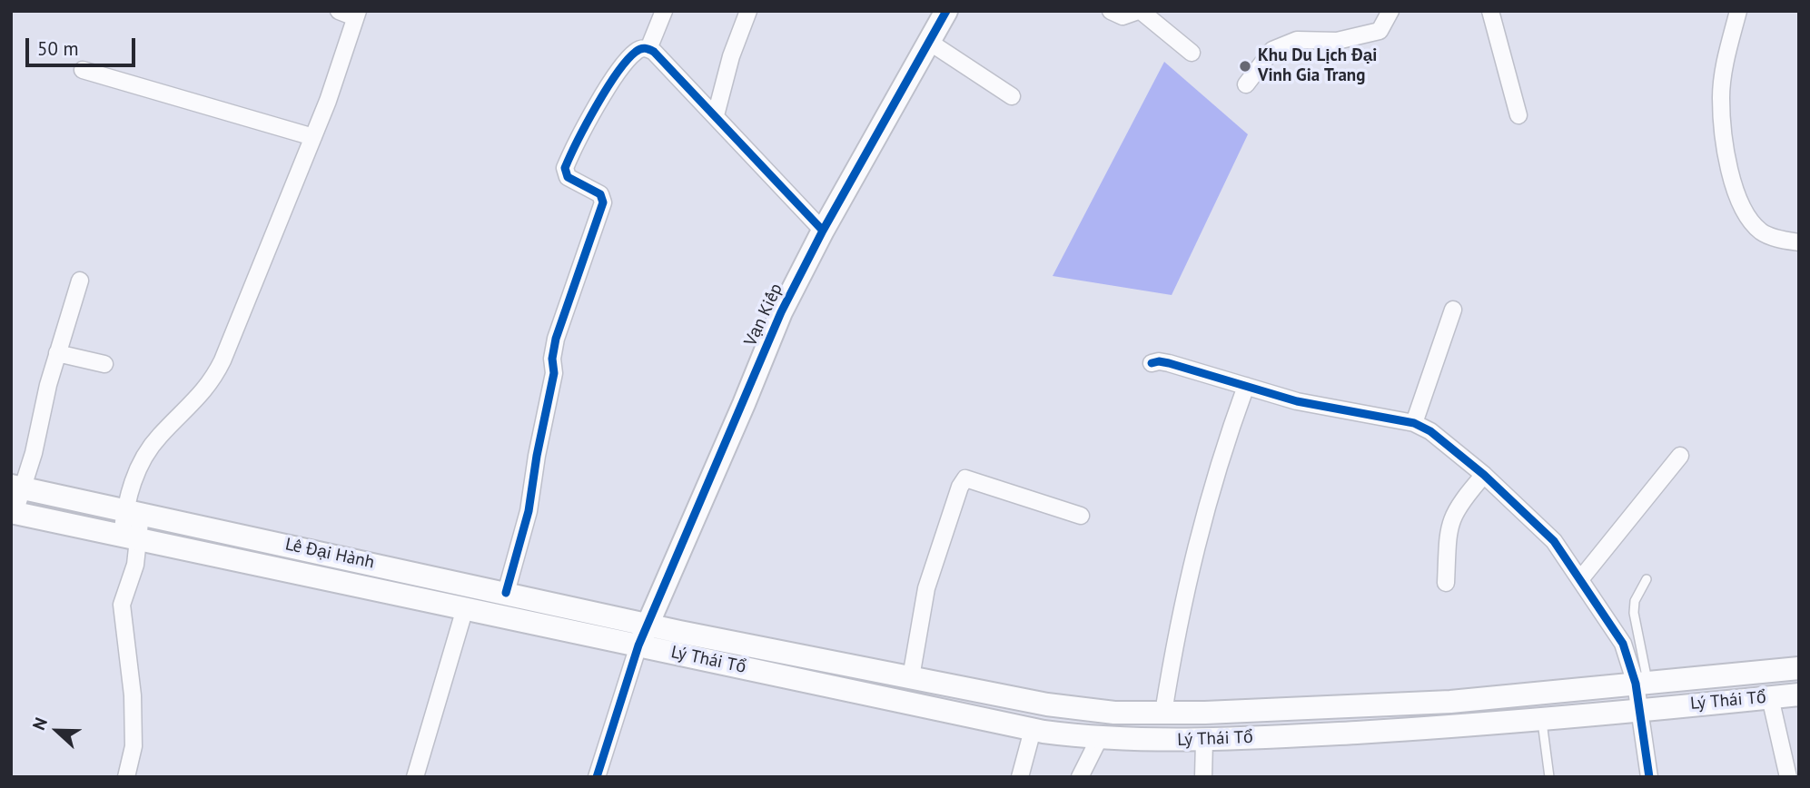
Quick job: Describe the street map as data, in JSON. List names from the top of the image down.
{
  "streets": {
    "main road": ["Vạn Kiếp", "Lê Đại Hành", "Lý Thái Tổ"]
  },
  "crossings": [
    ["Vạn Kiếp", "Lê Đại Hành"],
    ["Vạn Kiếp", "Lý Thái Tổ"],
    ["Lê Đại Hành", "Lý Thái Tổ"]
  ],
  "places": ["Khu Du Lịch Đại Vinh Gia Trang"],
  "scale_bar": "50 m",
  "north": "left"
}
